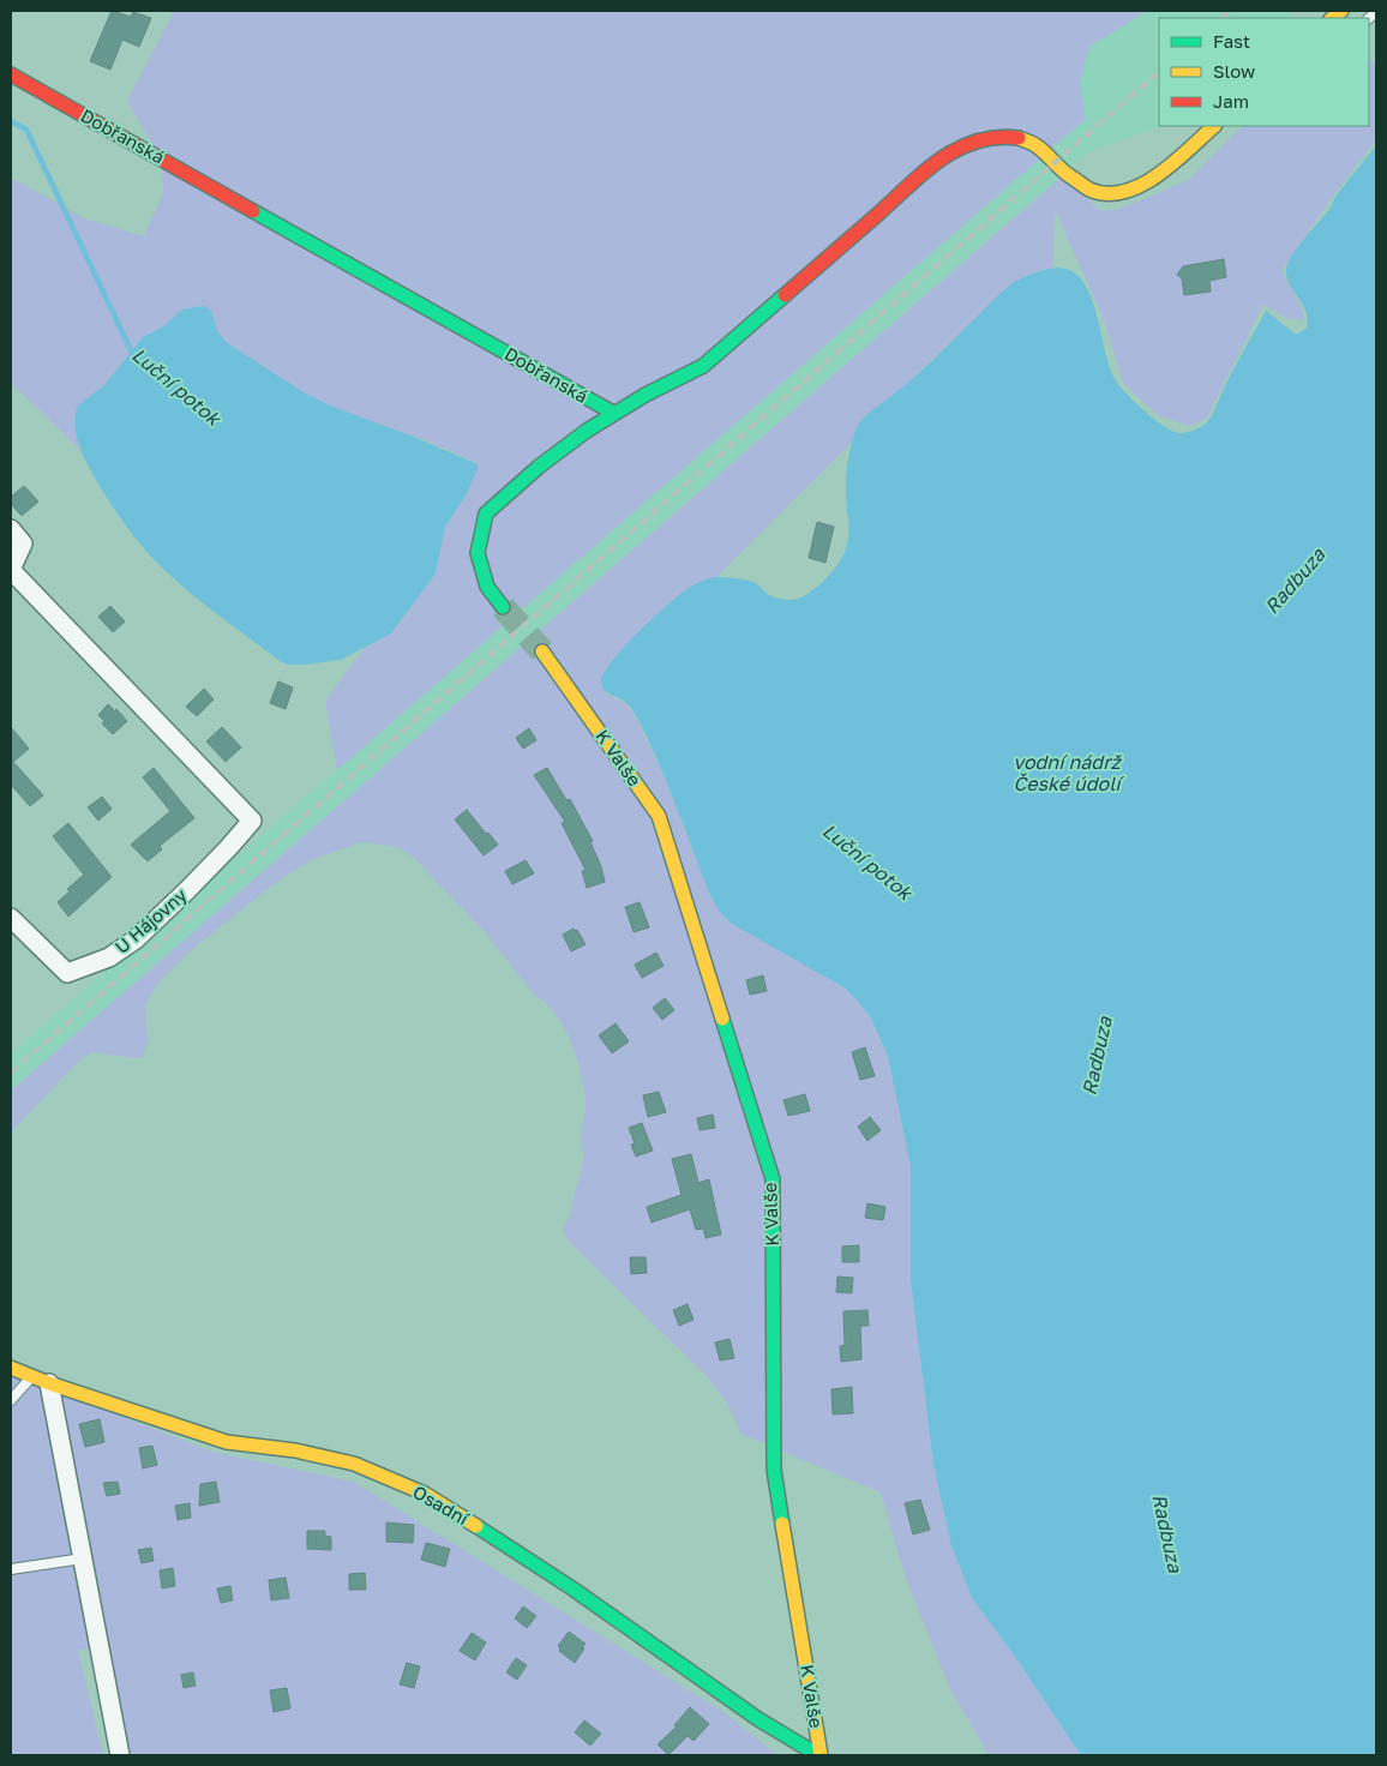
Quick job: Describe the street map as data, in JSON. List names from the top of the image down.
{
  "streets": {
    "street": [
      "Dobřanská",
      "K Valše",
      "U Hájovny",
      "Osadní"
    ]
  },
  "crossings": [
    ["K Valše", "Osadní"]
  ],
  "water": ["Luční potok", "Radbuza", "vodní nádrž České údolí"],
  "legend": ["Fast", "Slow", "Jam"]
}
